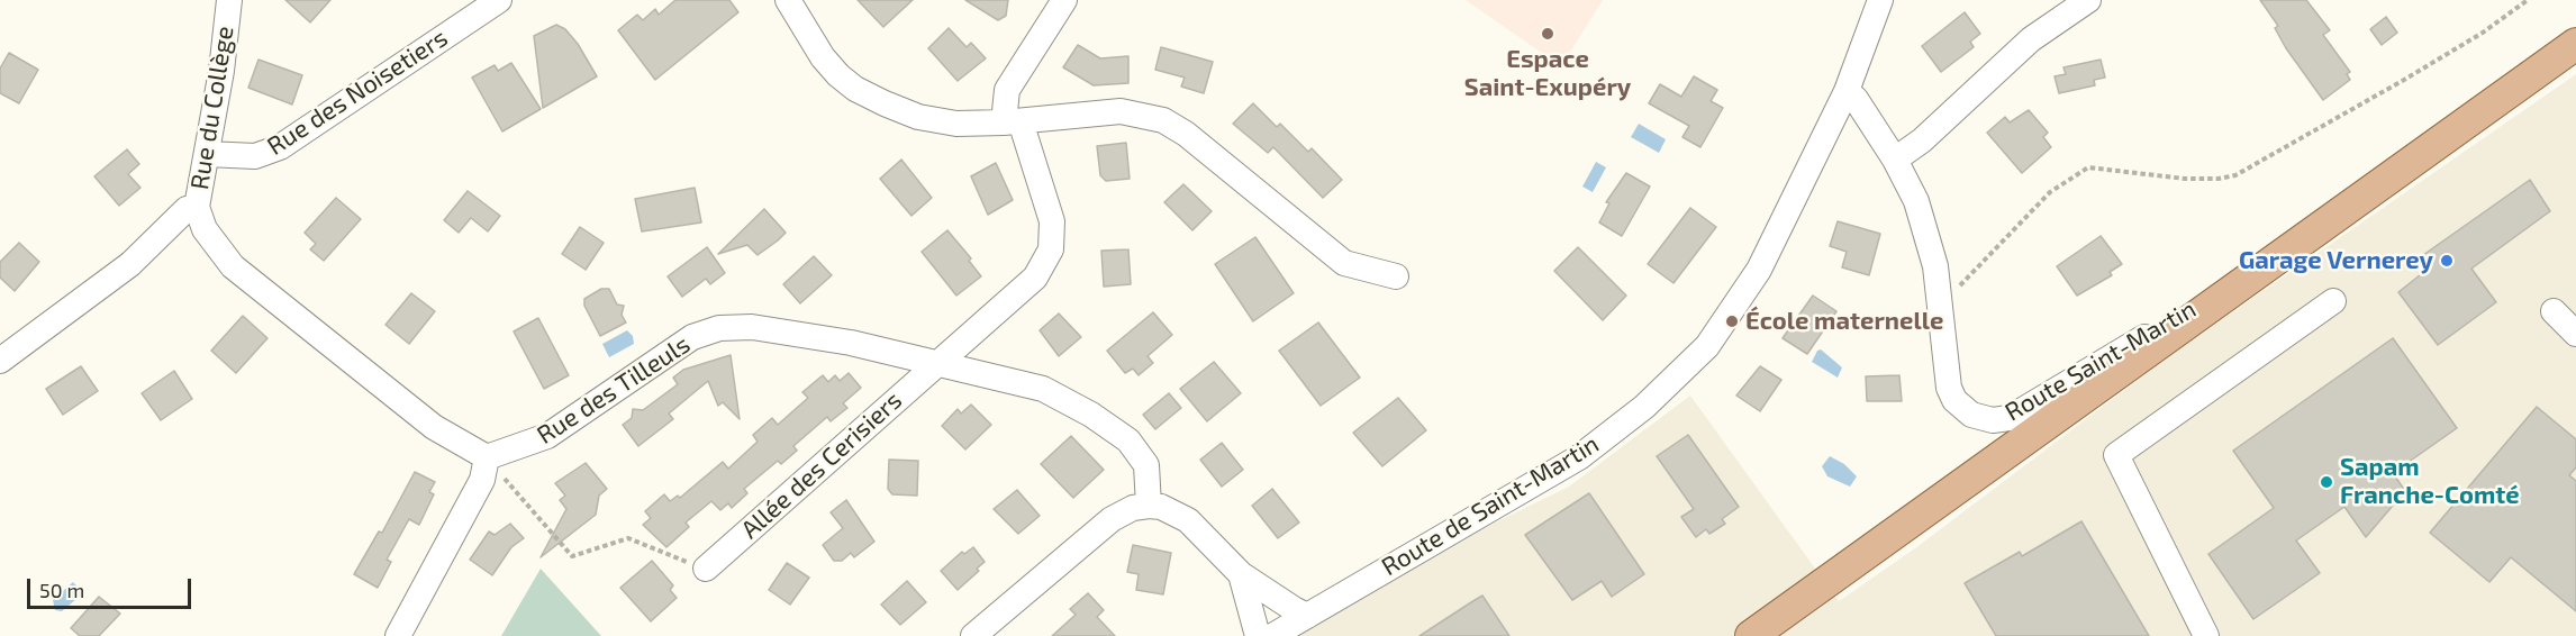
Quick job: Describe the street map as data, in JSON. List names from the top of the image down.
{
  "streets": {
    "street": [
      "Rue des Noisetiers",
      "Rue du Collège",
      "Route Saint-Martin",
      "Rue des Tilleuls",
      "Allée des Cerisiers",
      "Route de Saint-Martin"
    ]
  },
  "crossings": [
    ["Rue des Noisetiers", "Rue du Collège"],
    ["Route Saint-Martin", "Route de Saint-Martin"],
    ["Rue des Tilleuls", "Allée des Cerisiers"]
  ],
  "places": [
    "Espace Saint-Exupéry",
    "Garage Vernerey",
    "École maternelle",
    "Sapam Franche-Comté"
  ],
  "scale_bar": "50 m"
}
